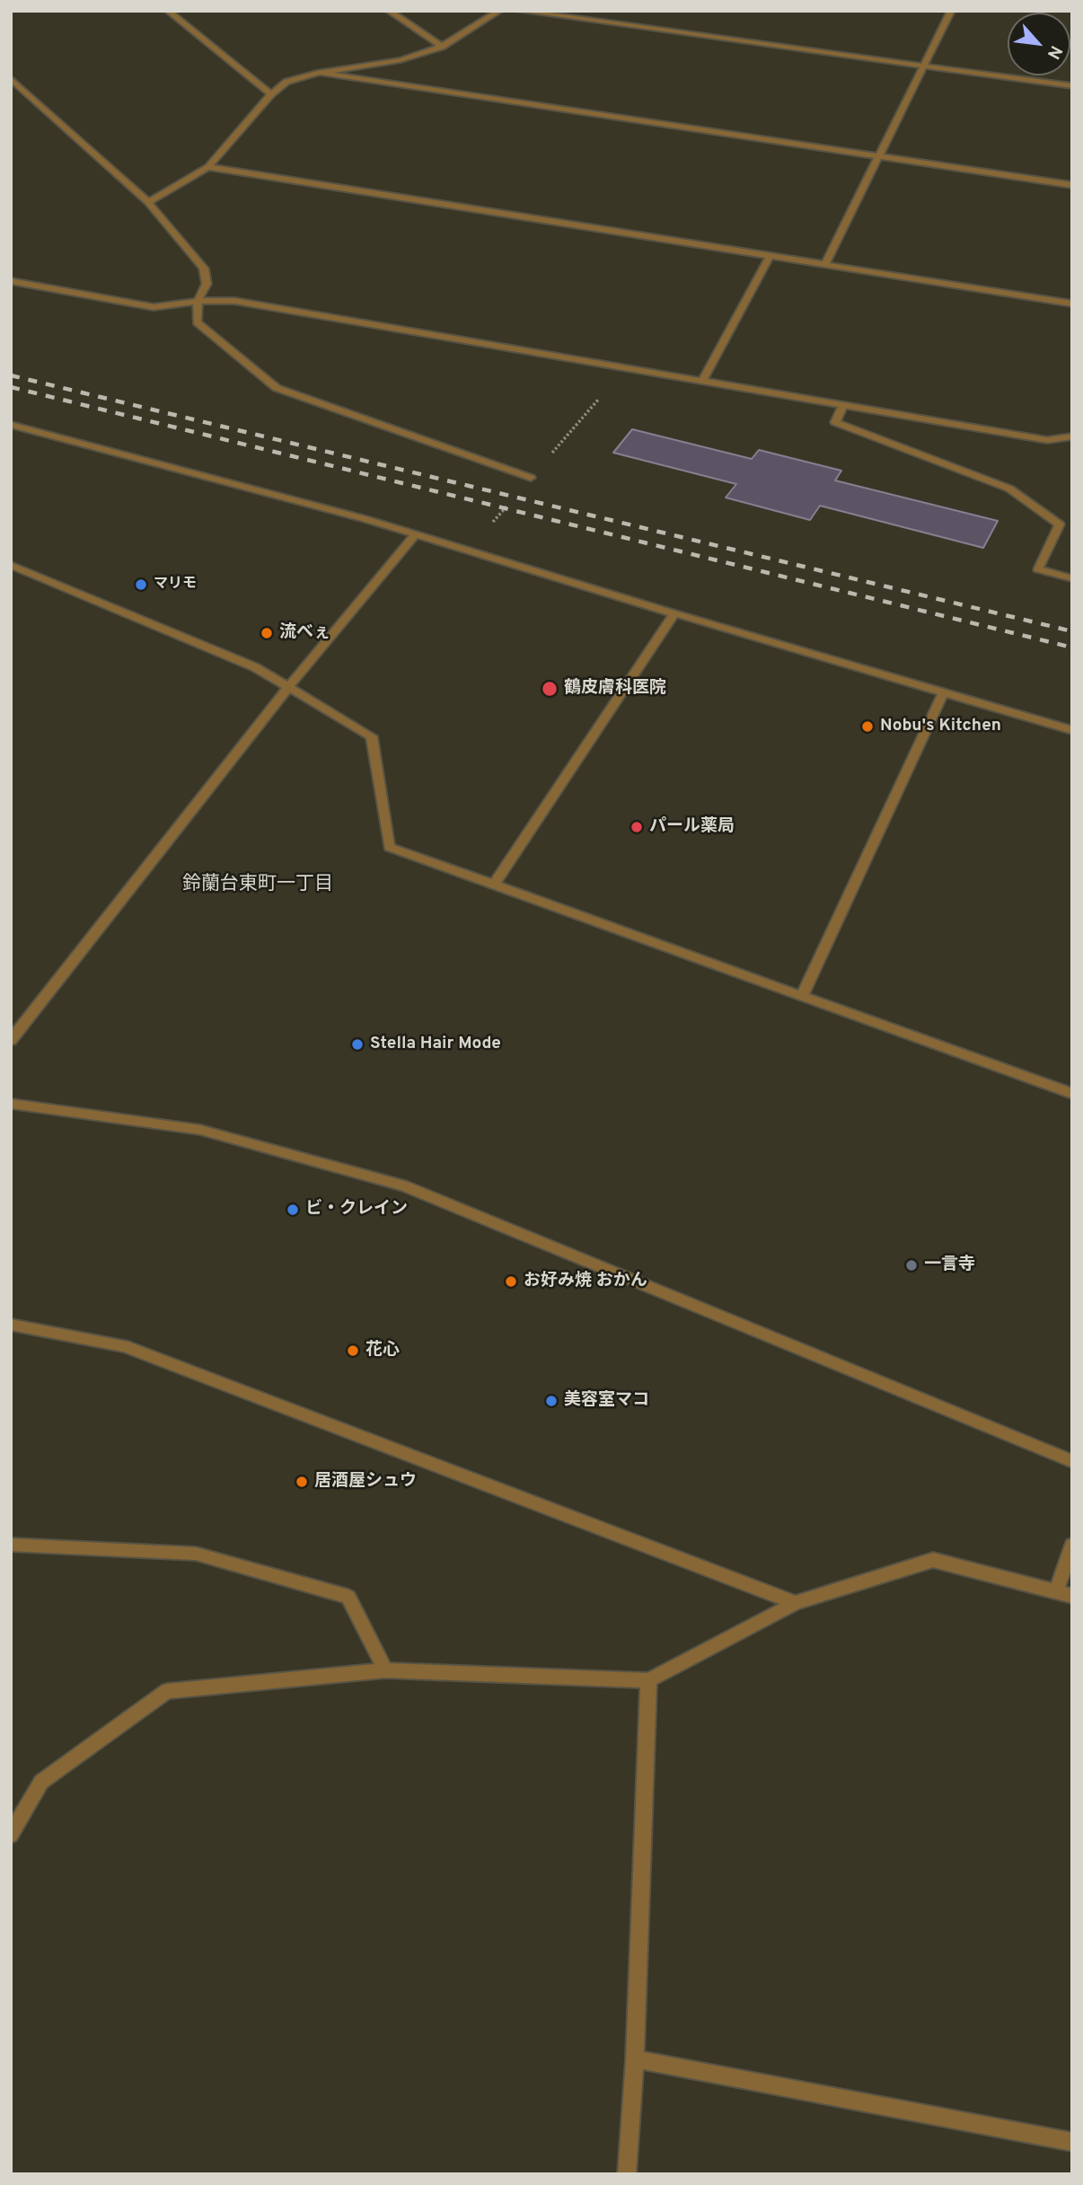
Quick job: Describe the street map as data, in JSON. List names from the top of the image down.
{
  "districts": ["鈴蘭台東町一丁目"],
  "places": [
    "マリモ",
    "流べぇ",
    "鶴皮膚科医院",
    "Nobu's Kitchen",
    "パール薬局",
    "Stella Hair Mode",
    "ビ・クレイン",
    "一言寺",
    "お好み焼 おかん",
    "花心",
    "美容室マコ",
    "居酒屋シュウ"
  ],
  "north": "bottom right"
}
